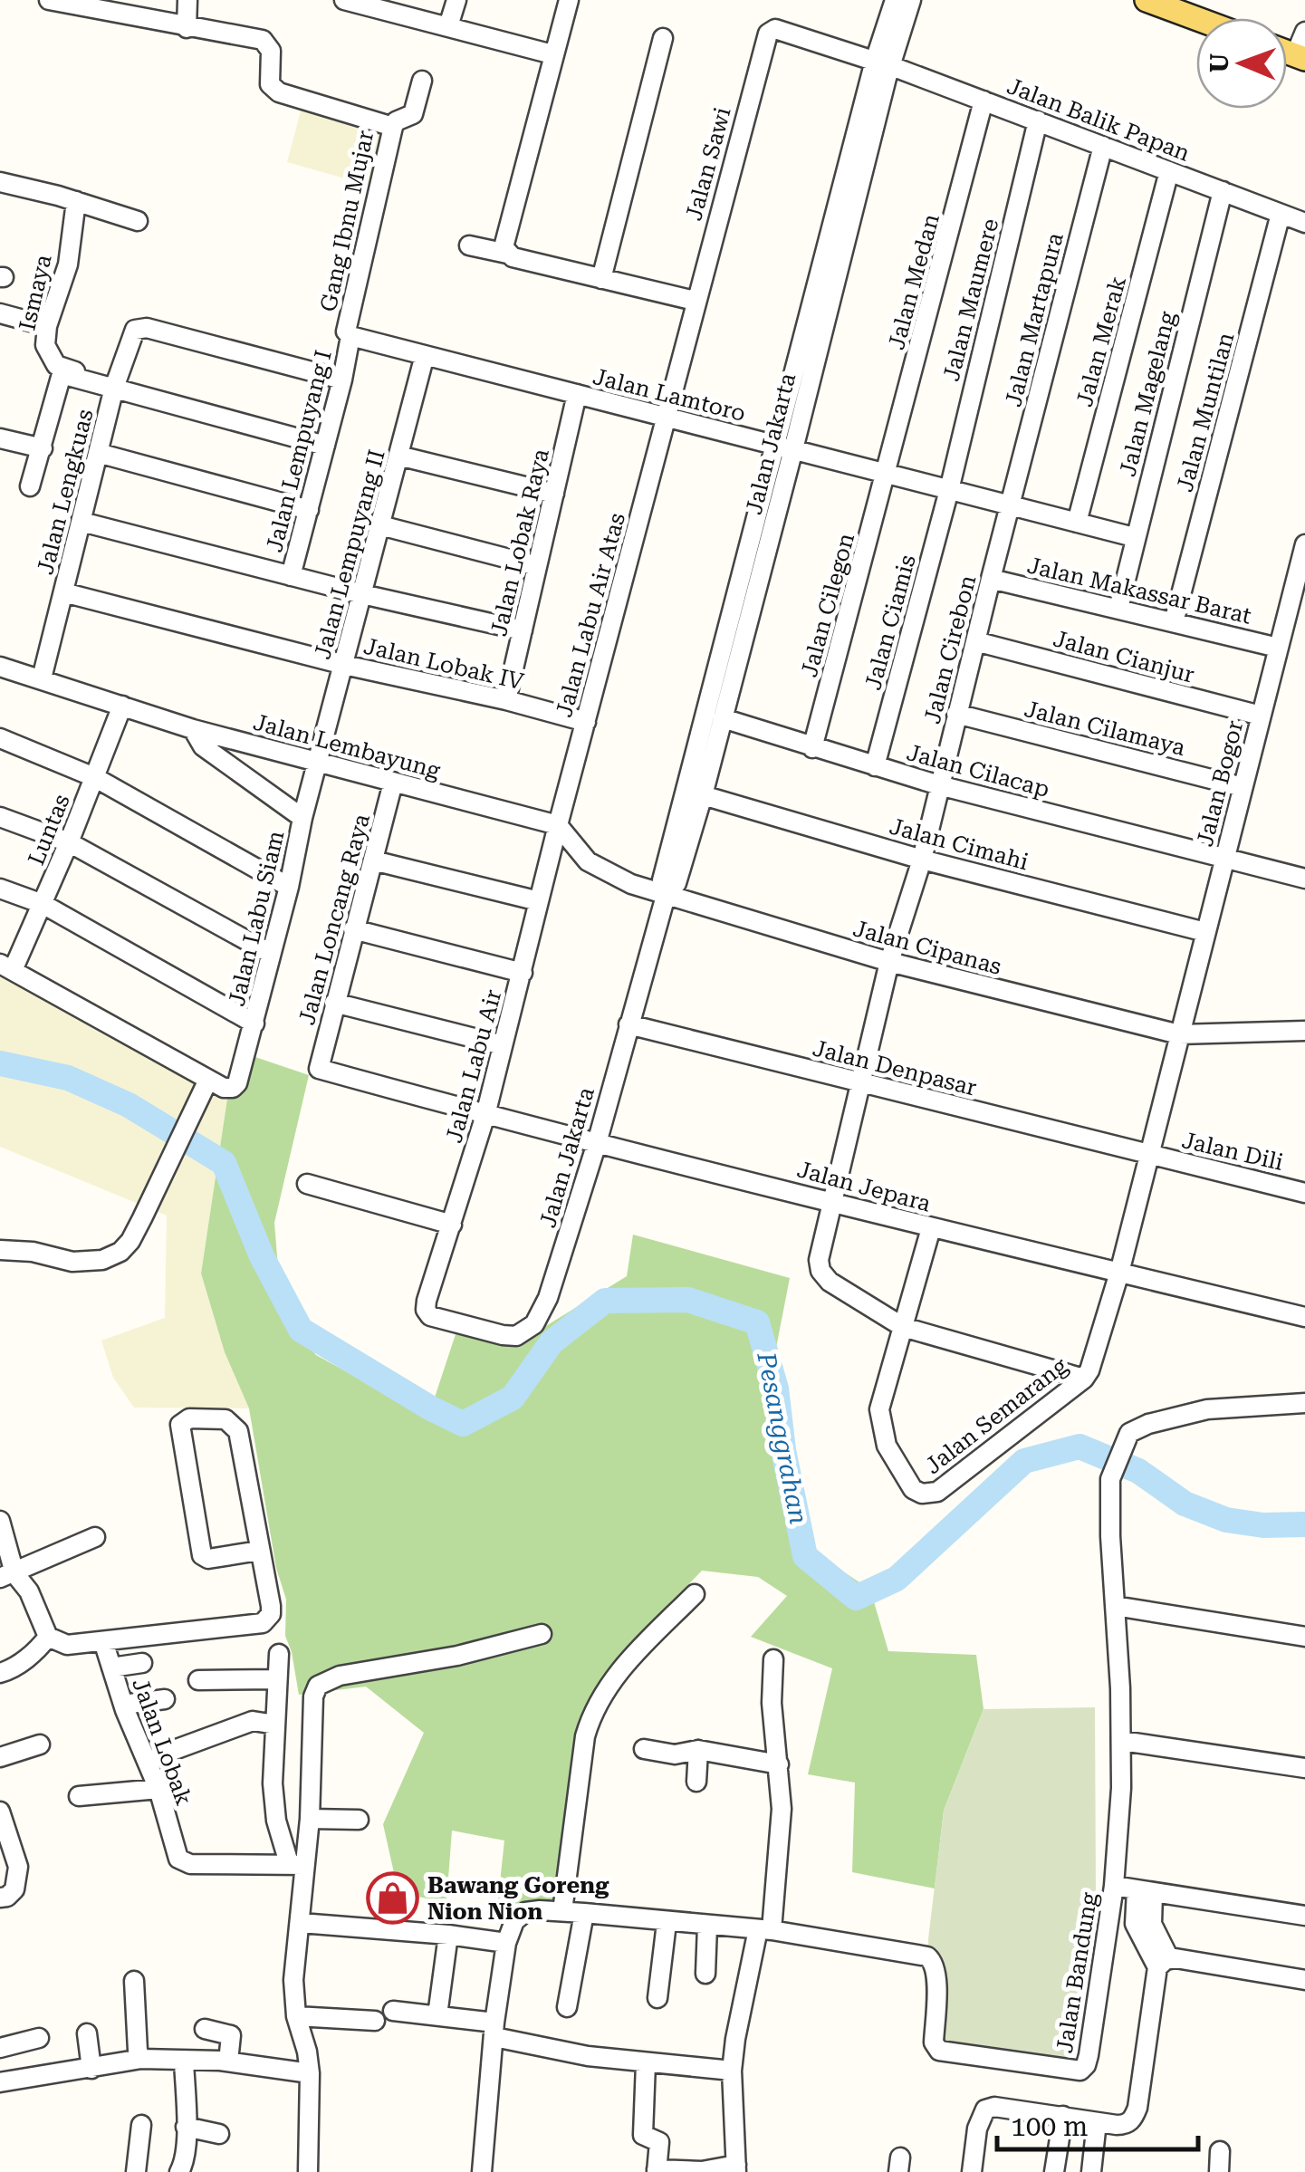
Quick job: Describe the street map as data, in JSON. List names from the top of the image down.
{
  "streets": {
    "street": [
      "Jalan Balik Papan",
      "Jalan Sawi",
      "Gang Ibnu Mujar",
      "Jalan Medan",
      "Ismaya",
      "Jalan Maumere",
      "Jalan Martapura",
      "Jalan Merak",
      "Jalan Magelang",
      "Jalan Lamtoro",
      "Jalan Muntilan",
      "Jalan Jakarta",
      "Jalan Lempuyang I",
      "Jalan Lengkuas",
      "Jalan Lobak Raya",
      "Jalan Lempuyang II",
      "Jalan Makassar Barat",
      "Jalan Cilegon",
      "Jalan Labu Air Atas",
      "Jalan Ciamis",
      "Jalan Cirebon",
      "Jalan Cianjur",
      "Jalan Lobak IV",
      "Jalan Cilamaya",
      "Jalan Lembayung",
      "Jalan Cilacap",
      "Jalan Bogor",
      "Luntas",
      "Jalan Cimahi",
      "Jalan Labu Siam",
      "Jalan Loncang Raya",
      "Jalan Cipanas",
      "Jalan Labu Air",
      "Jalan Denpasar",
      "Jalan Dili",
      "Jalan Jepara",
      "Jalan Semarang",
      "Jalan Lobak",
      "Jalan Bandung"
    ]
  },
  "crossings": [
    ["Jalan Balik Papan", "Jalan Sawi"],
    ["Jalan Balik Papan", "Jalan Medan"],
    ["Jalan Balik Papan", "Jalan Maumere"],
    ["Jalan Balik Papan", "Jalan Martapura"],
    ["Jalan Balik Papan", "Jalan Merak"],
    ["Jalan Balik Papan", "Jalan Magelang"],
    ["Jalan Balik Papan", "Jalan Muntilan"],
    ["Jalan Balik Papan", "Jalan Jakarta"],
    ["Jalan Sawi", "Jalan Lamtoro"],
    ["Jalan Sawi", "Jalan Jakarta"],
    ["Jalan Sawi", "Jalan Labu Air Atas"],
    ["Gang Ibnu Mujar", "Jalan Lamtoro"],
    ["Gang Ibnu Mujar", "Jalan Lempuyang I"],
    ["Jalan Medan", "Jalan Lamtoro"],
    ["Jalan Medan", "Jalan Cilegon"],
    ["Jalan Maumere", "Jalan Lamtoro"],
    ["Jalan Maumere", "Jalan Ciamis"],
    ["Jalan Martapura", "Jalan Lamtoro"],
    ["Jalan Martapura", "Jalan Cirebon"],
    ["Jalan Merak", "Jalan Lamtoro"],
    ["Jalan Magelang", "Jalan Lamtoro"],
    ["Jalan Magelang", "Jalan Makassar Barat"],
    ["Jalan Lamtoro", "Jalan Jakarta"],
    ["Jalan Lamtoro", "Jalan Lempuyang I"],
    ["Jalan Lamtoro", "Jalan Lobak Raya"],
    ["Jalan Lamtoro", "Jalan Lempuyang II"],
    ["Jalan Lamtoro", "Jalan Cilegon"],
    ["Jalan Lamtoro", "Jalan Labu Air Atas"],
    ["Jalan Lamtoro", "Jalan Ciamis"],
    ["Jalan Lamtoro", "Jalan Cirebon"],
    ["Jalan Muntilan", "Jalan Makassar Barat"],
    ["Jalan Jakarta", "Jalan Cilacap"],
    ["Jalan Jakarta", "Jalan Cimahi"],
    ["Jalan Jakarta", "Jalan Cipanas"],
    ["Jalan Jakarta", "Jalan Labu Air"],
    ["Jalan Jakarta", "Jalan Denpasar"],
    ["Jalan Jakarta", "Jalan Jepara"],
    ["Jalan Lempuyang I", "Jalan Lengkuas"],
    ["Jalan Lengkuas", "Jalan Lobak IV"],
    ["Jalan Lengkuas", "Jalan Lembayung"],
    ["Jalan Lobak Raya", "Jalan Lobak IV"],
    ["Jalan Lempuyang II", "Jalan Lobak IV"],
    ["Jalan Lempuyang II", "Jalan Lembayung"],
    ["Jalan Lempuyang II", "Jalan Labu Siam"],
    ["Jalan Makassar Barat", "Jalan Cirebon"],
    ["Jalan Makassar Barat", "Jalan Bogor"],
    ["Jalan Cilegon", "Jalan Cilacap"],
    ["Jalan Labu Air Atas", "Jalan Lobak IV"],
    ["Jalan Labu Air Atas", "Jalan Lembayung"],
    ["Jalan Labu Air Atas", "Jalan Labu Air"],
    ["Jalan Ciamis", "Jalan Cilacap"],
    ["Jalan Cirebon", "Jalan Cianjur"],
    ["Jalan Cirebon", "Jalan Cilamaya"],
    ["Jalan Cirebon", "Jalan Cilacap"],
    ["Jalan Cirebon", "Jalan Cimahi"],
    ["Jalan Cirebon", "Jalan Cipanas"],
    ["Jalan Cirebon", "Jalan Denpasar"],
    ["Jalan Cirebon", "Jalan Jepara"],
    ["Jalan Cirebon", "Jalan Semarang"],
    ["Jalan Cianjur", "Jalan Bogor"],
    ["Jalan Cilamaya", "Jalan Bogor"],
    ["Jalan Lembayung", "Luntas"],
    ["Jalan Lembayung", "Jalan Labu Siam"],
    ["Jalan Lembayung", "Jalan Loncang Raya"],
    ["Jalan Lembayung", "Jalan Labu Air"],
    ["Jalan Cilacap", "Jalan Bogor"],
    ["Jalan Bogor", "Jalan Cimahi"],
    ["Jalan Bogor", "Jalan Cipanas"],
    ["Jalan Bogor", "Jalan Semarang"],
    ["Jalan Loncang Raya", "Jalan Jepara"],
    ["Jalan Cipanas", "Jalan Semarang"],
    ["Jalan Labu Air", "Jalan Jepara"],
    ["Jalan Denpasar", "Jalan Dili"],
    ["Jalan Denpasar", "Jalan Semarang"],
    ["Jalan Dili", "Jalan Semarang"],
    ["Jalan Jepara", "Jalan Semarang"]
  ],
  "water": ["Pesanggrahan"],
  "places": {
    "shop": ["Bawang Goreng Nion Nion"]
  },
  "scale_bar": "100 m",
  "north": "left"
}
